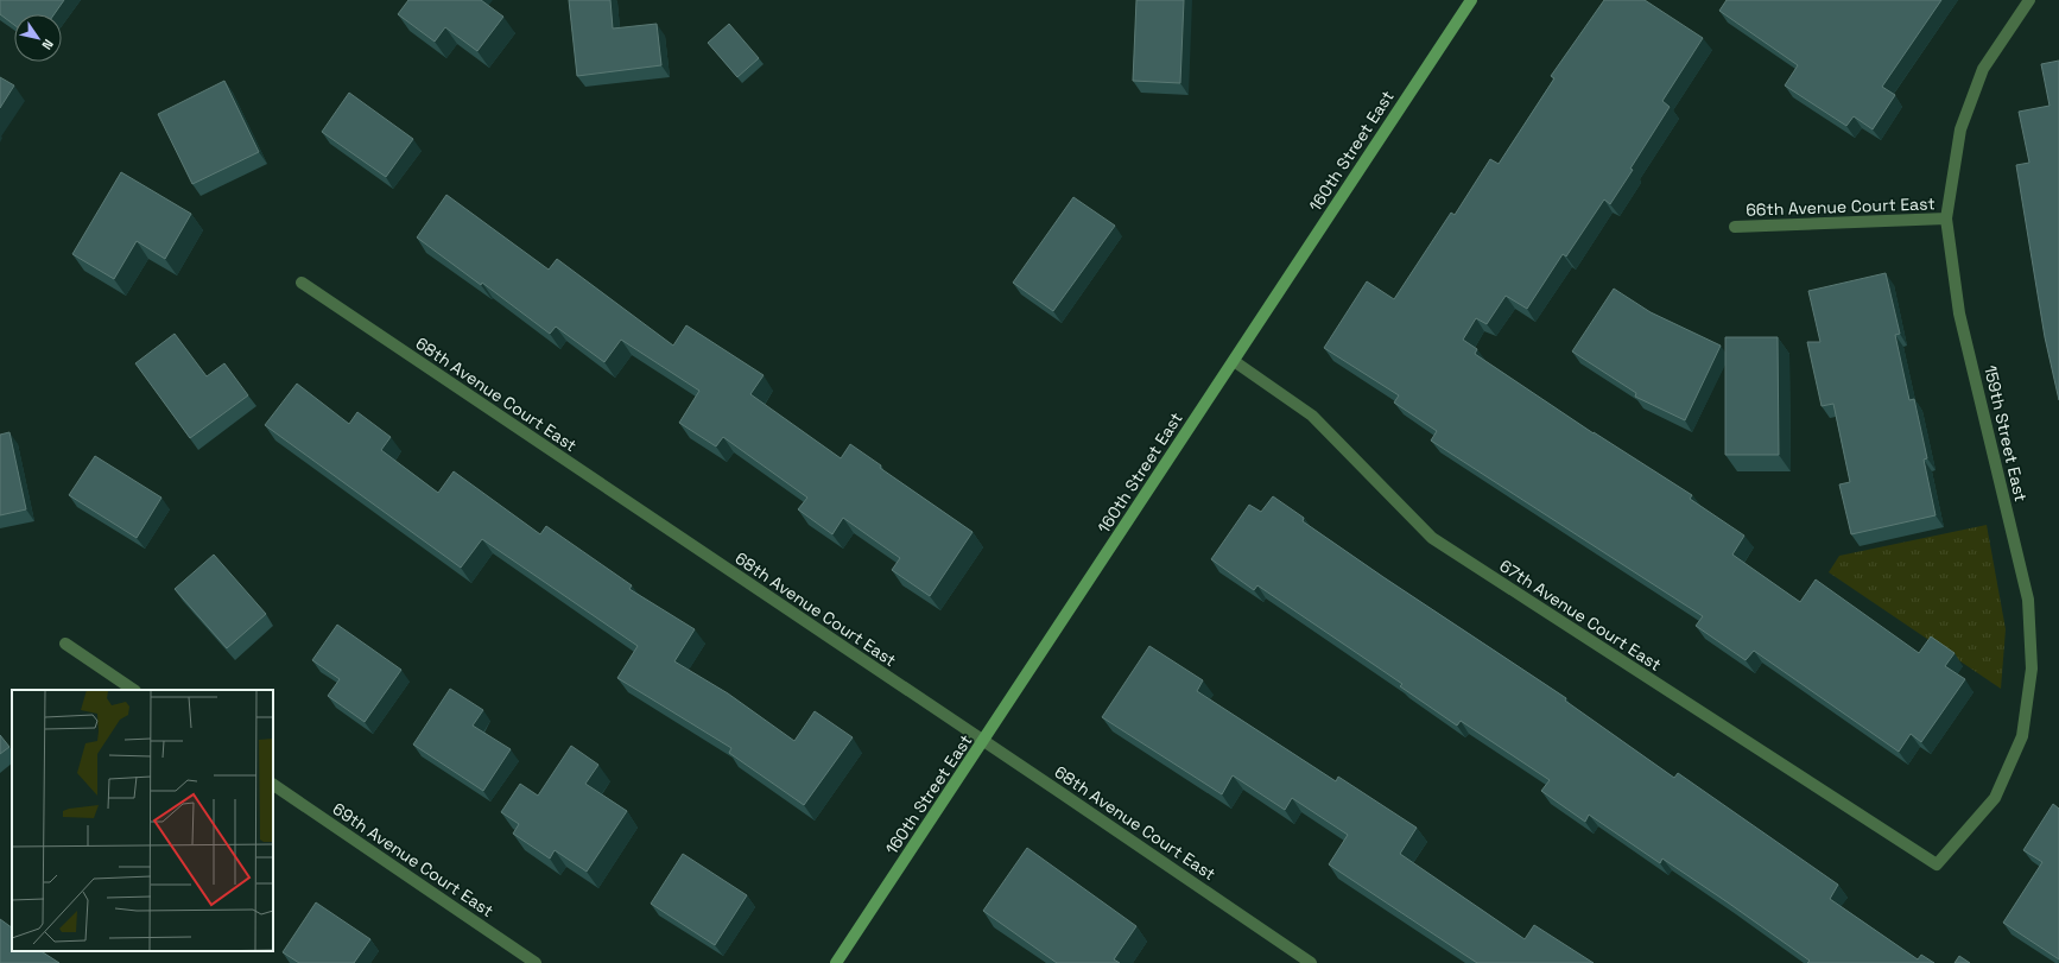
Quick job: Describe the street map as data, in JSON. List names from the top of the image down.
{
  "streets": {
    "main road": ["160th Street East"],
    "street": [
      "66th Avenue Court East",
      "68th Avenue Court East",
      "159th Street East",
      "67th Avenue Court East",
      "69th Avenue Court East"
    ]
  },
  "crossings": [
    ["160th Street East", "68th Avenue Court East"],
    ["160th Street East", "67th Avenue Court East"],
    ["66th Avenue Court East", "159th Street East"],
    ["159th Street East", "67th Avenue Court East"]
  ],
  "north": "bottom right"
}
